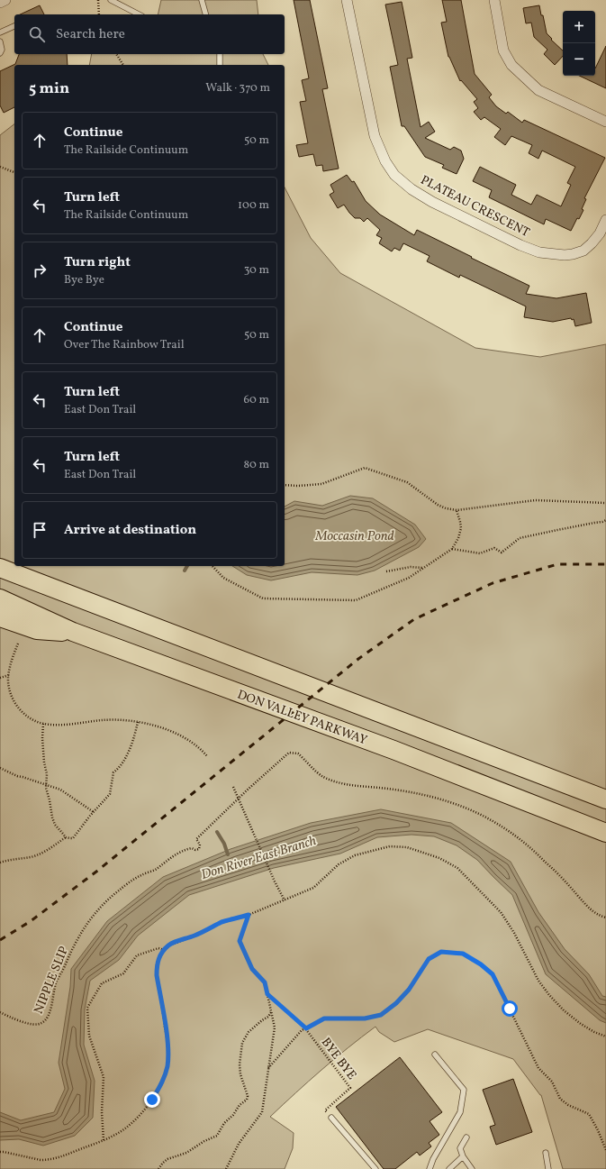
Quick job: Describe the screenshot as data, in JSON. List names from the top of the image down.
{
  "streets": {
    "highway": ["DON VALLEY PARKWAY"],
    "street": ["PLATEAU CRESCENT"],
    "path": ["NIPPLE SLIP", "BYE BYE"]
  },
  "water": ["Moccasin Pond", "Don River East Branch"],
  "page": {
    "map_buttons": ["+", "−"],
    "search": "Search here",
    "heading": ["5 min", "Walk · 370 m"],
    "list": [
      ["Continue", "The Railside Continuum", "50 m"],
      ["Turn left", "The Railside Continuum", "100 m"],
      ["Turn right", "Bye Bye", "30 m"],
      ["Continue", "Over The Rainbow Trail", "50 m"],
      ["Turn left", "East Don Trail", "60 m"],
      ["Turn left", "East Don Trail", "80 m"],
      "Arrive at destination"
    ]
  }
}
